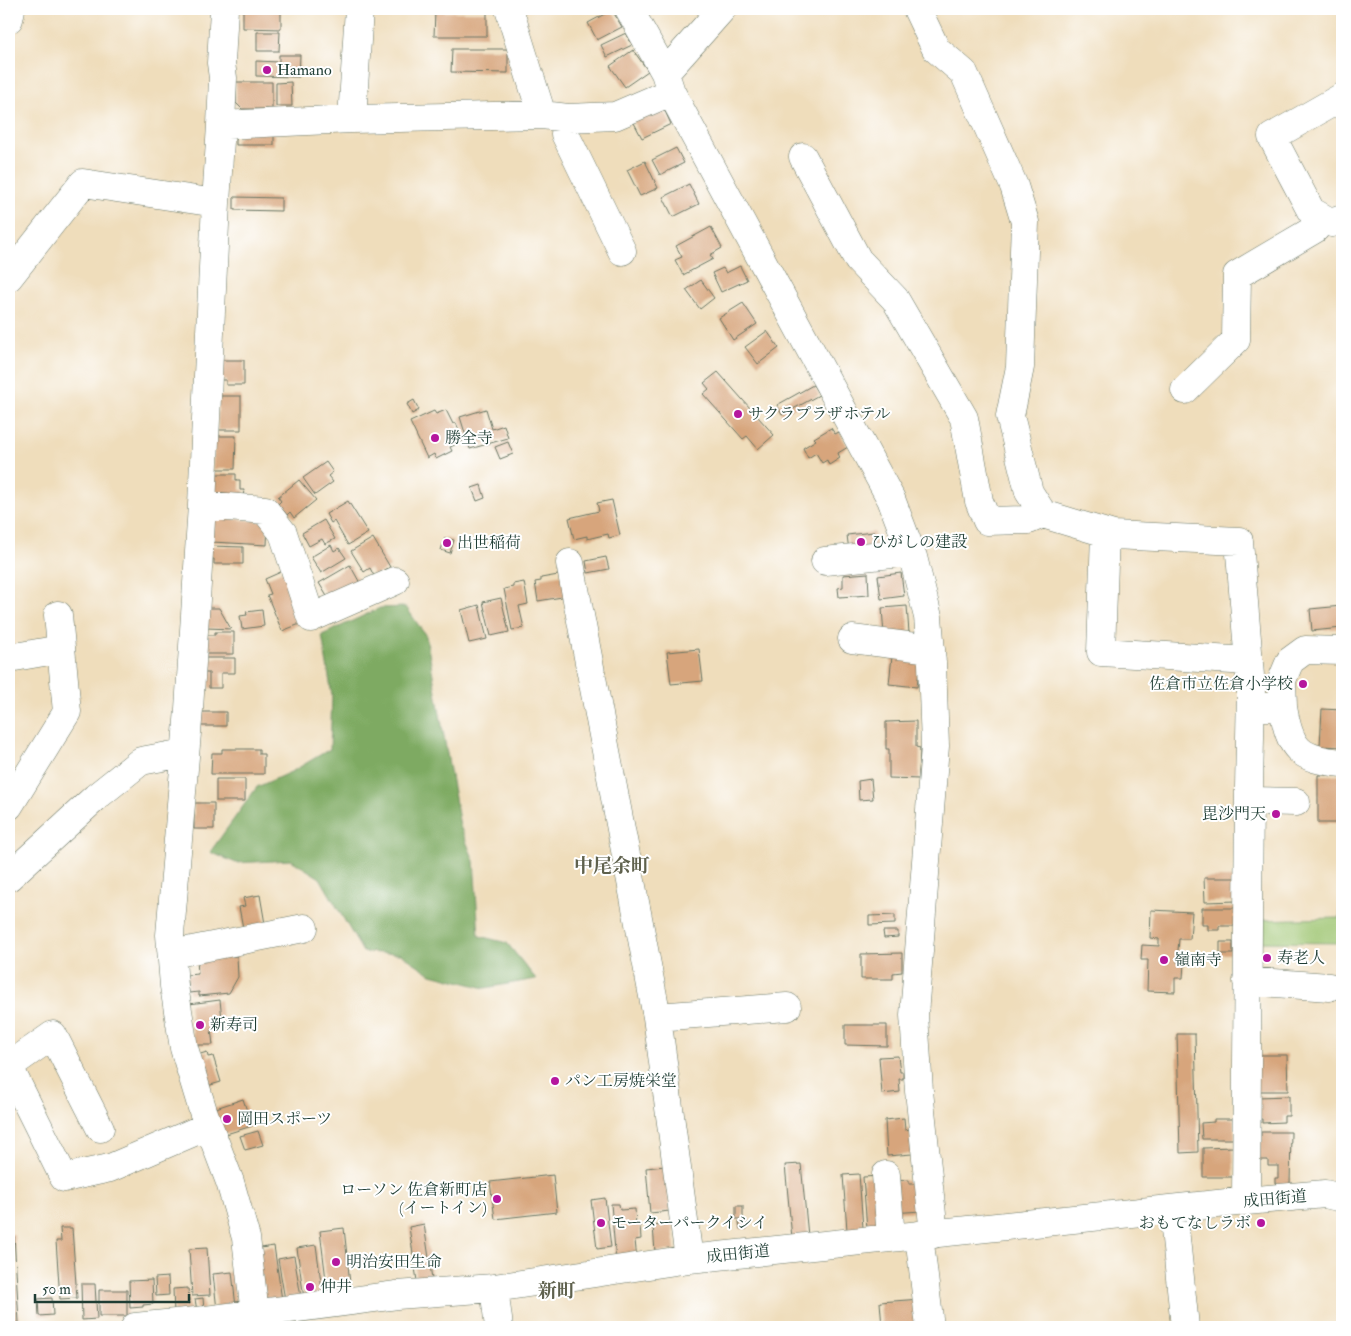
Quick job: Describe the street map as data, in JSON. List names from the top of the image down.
{
  "streets": {
    "street": ["成田街道"]
  },
  "districts": ["中尾余町", "新町"],
  "places": [
    "Hamano",
    "サクラプラザホテル",
    "勝全寺",
    "ひがしの建設",
    "出世稲荷",
    "佐倉市立佐倉小学校",
    "毘沙門天",
    "寿老人",
    "嶺南寺",
    "新寿司",
    "パン工房焼栄堂",
    "岡田スポーツ",
    "ローソン 佐倉新町店 (イートイン)",
    "モーターパークイシイ",
    "おもてなしラボ",
    "明治安田生命",
    "仲井"
  ],
  "scale_bar": "50 m"
}
